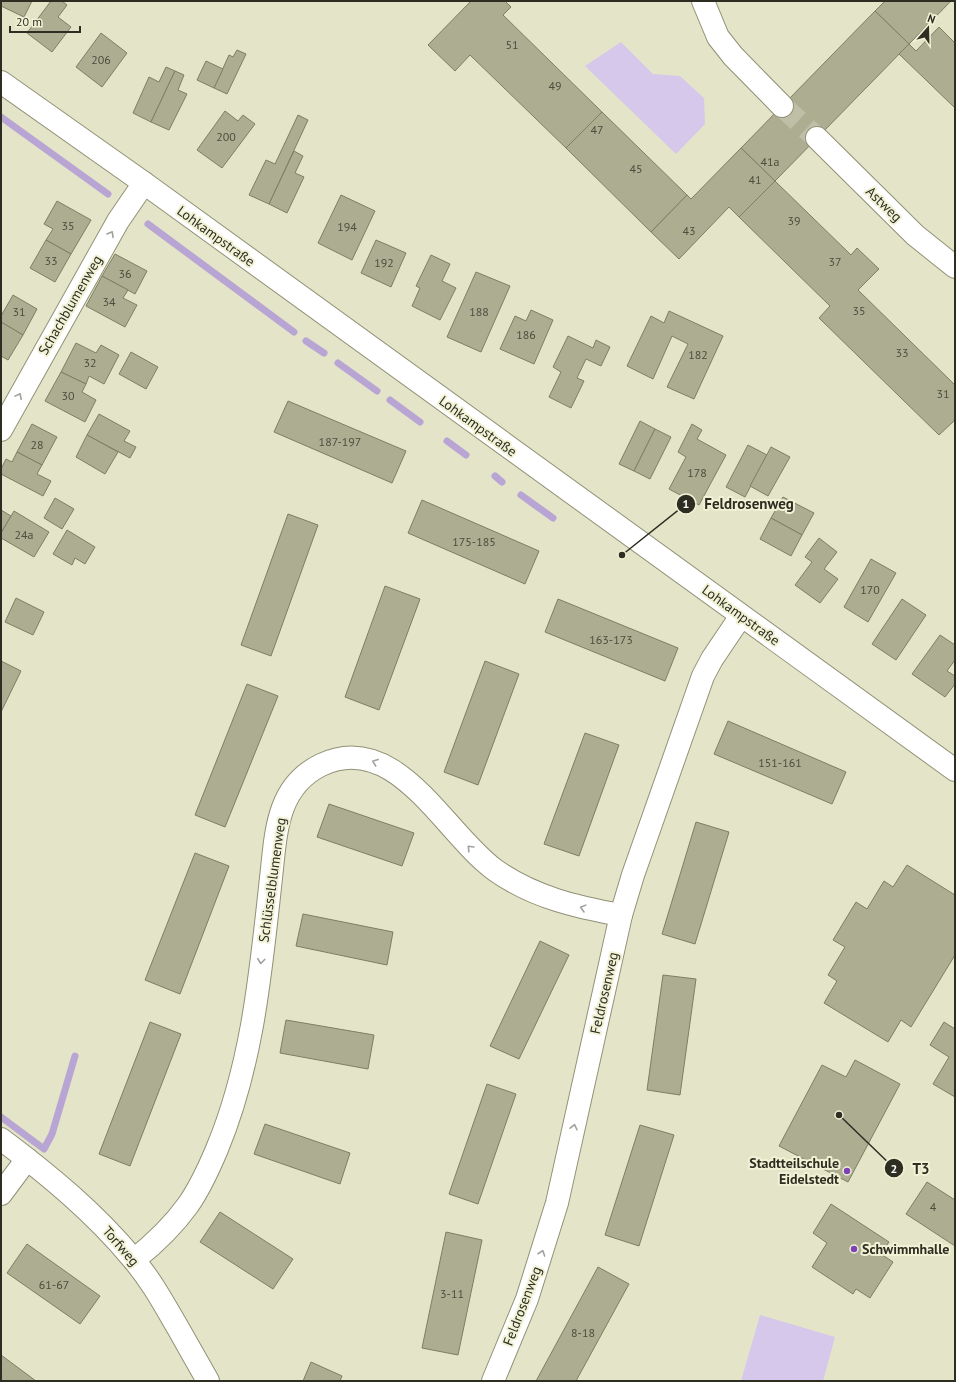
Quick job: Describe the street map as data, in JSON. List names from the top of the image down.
{
  "streets": {
    "street": [
      "Astweg",
      "Lohkampstraße",
      "Schachblumenweg",
      "Schlüsselblumenweg",
      "Feldrosenweg",
      "Torfweg"
    ]
  },
  "crossings": [
    ["Lohkampstraße", "Schachblumenweg"],
    ["Lohkampstraße", "Feldrosenweg"],
    ["Schlüsselblumenweg", "Feldrosenweg"],
    ["Schlüsselblumenweg", "Torfweg"]
  ],
  "one_way": ["Schachblumenweg", "Feldrosenweg"],
  "places": [
    "Feldrosenweg",
    "T3",
    "Stadtteilschule Eidelstedt",
    "Schwimmhalle"
  ],
  "house_numbers": [
    "51",
    "206",
    "49",
    "47",
    "200",
    "41a",
    "45",
    "41",
    "39",
    "35",
    "194",
    "43",
    "33",
    "37",
    "192",
    "36",
    "34",
    "35",
    "31",
    "188",
    "186",
    "33",
    "182",
    "32",
    "31",
    "30",
    "187-197",
    "28",
    "178",
    "24a",
    "175-185",
    "170",
    "163-173",
    "151-161",
    "4",
    "61-67",
    "3-11",
    "8-18"
  ],
  "scale_bar": "20 m",
  "north": "top"
}
